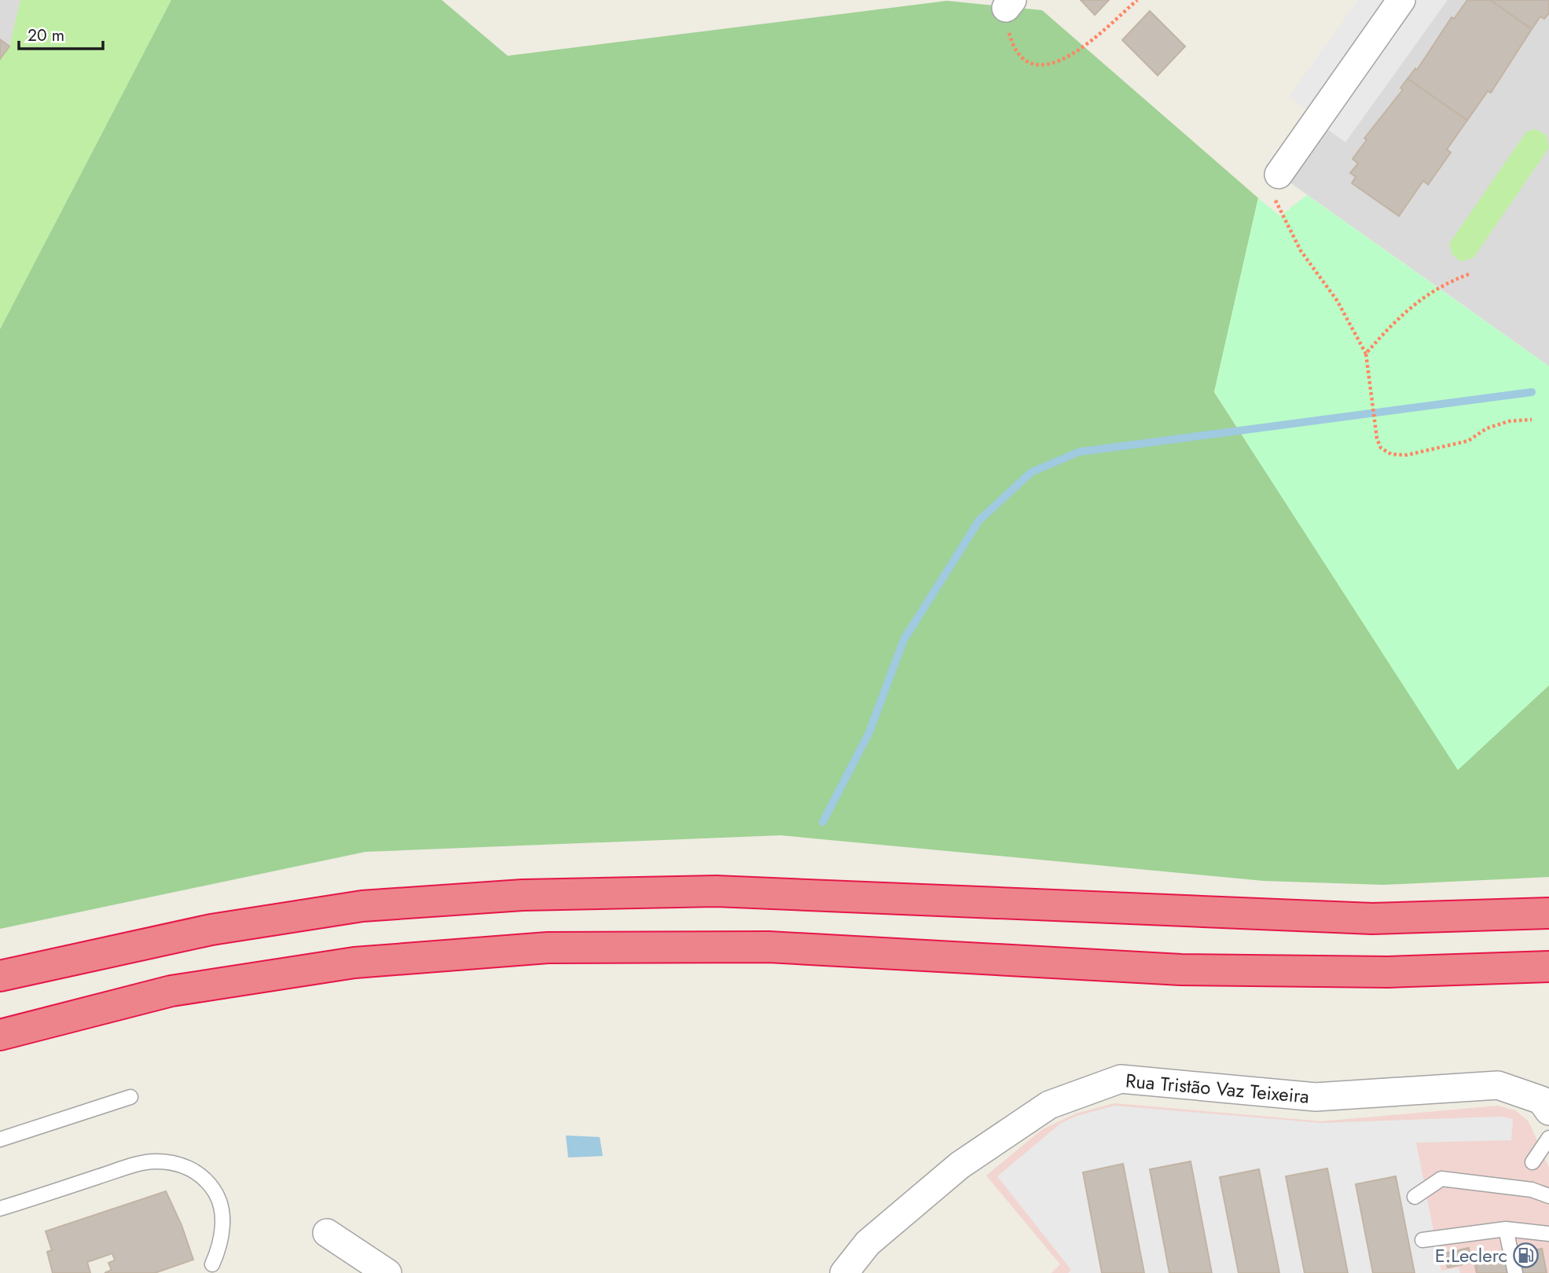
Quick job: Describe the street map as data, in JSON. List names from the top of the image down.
{
  "streets": {
    "street": ["Rua Tristão Vaz Teixeira"]
  },
  "places": {
    "fuel station": ["E.Leclerc"]
  },
  "scale_bar": "20 m"
}
